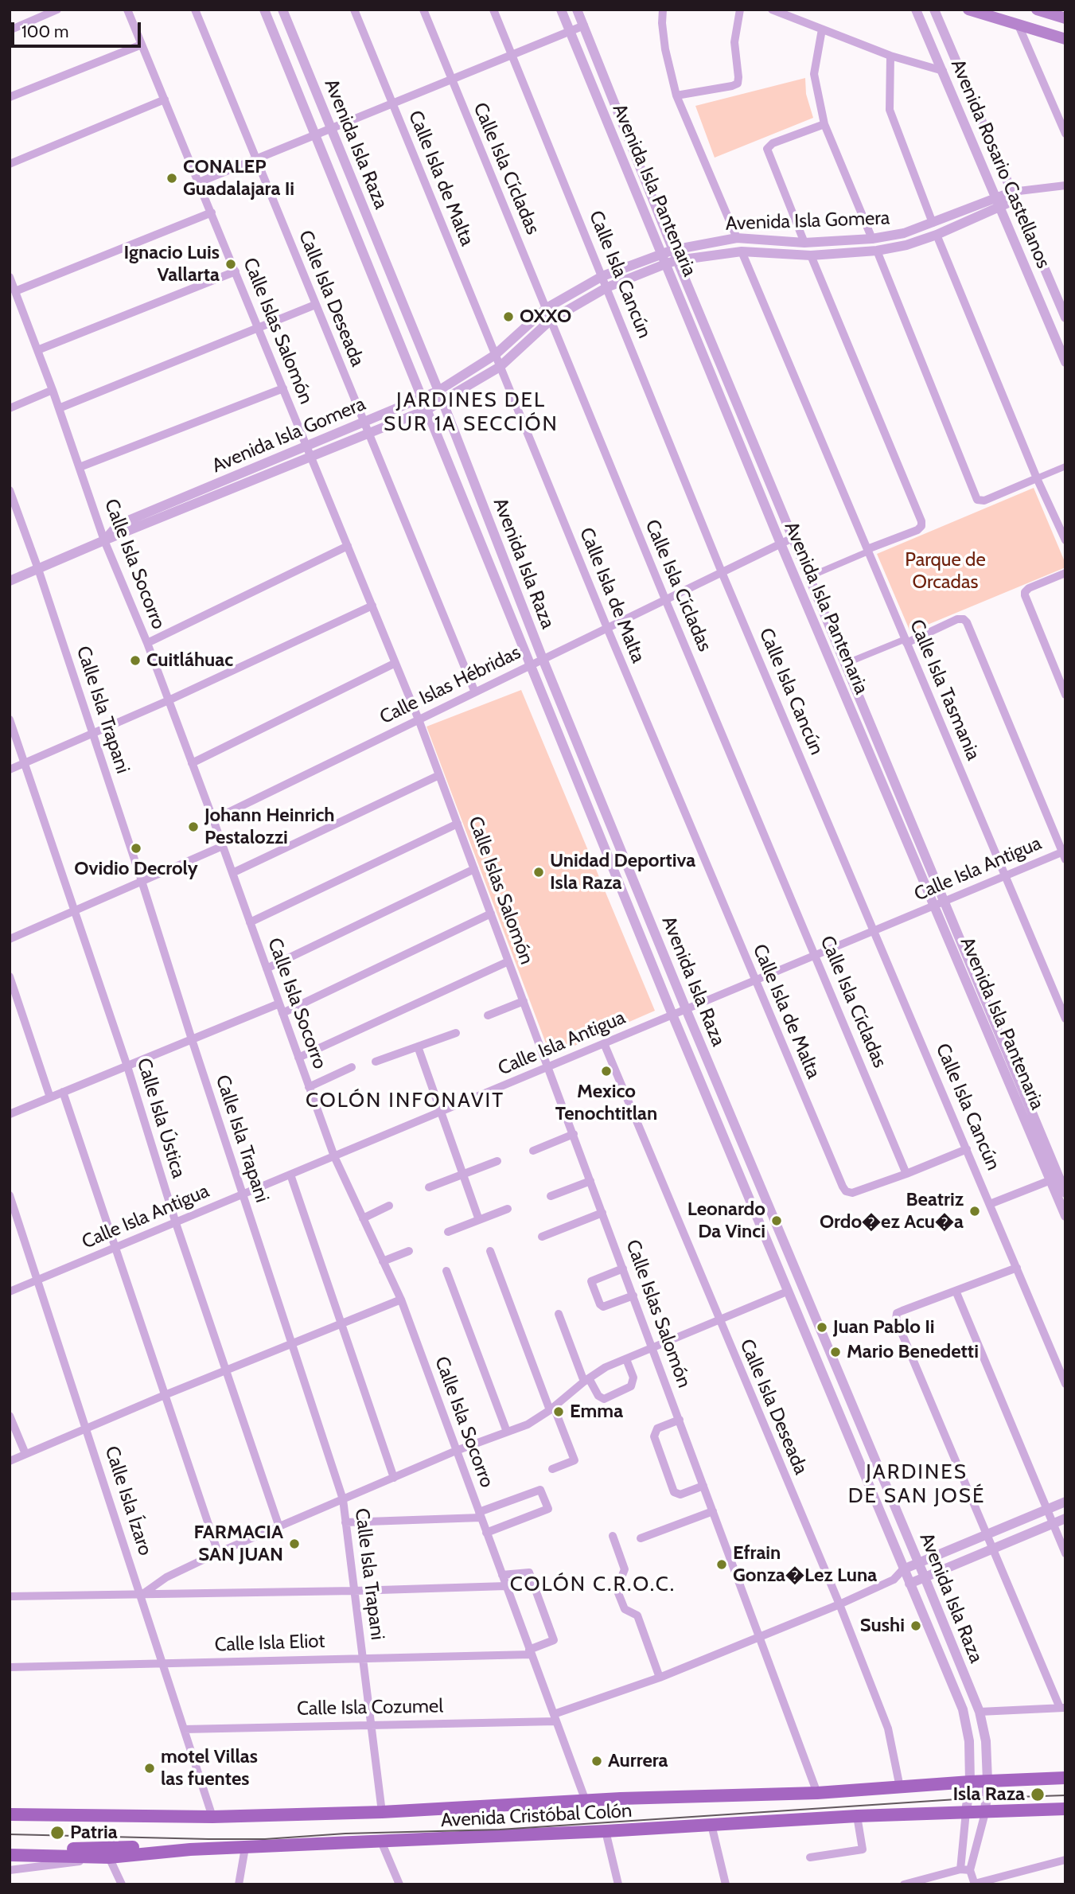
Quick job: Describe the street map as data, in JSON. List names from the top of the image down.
{
  "streets": {
    "main road": ["Avenida Cristóbal Colón"],
    "street": [
      "Avenida Isla Raza",
      "Avenida Rosario Castellanos",
      "Calle Isla Cícladas",
      "Calle Isla de Malta",
      "Avenida Isla Pantenaria",
      "Avenida Isla Gomera",
      "Calle Isla Cancún",
      "Calle Isla Deseada",
      "Calle Islas Salomón",
      "Calle Isla Socorro",
      "Calle Islas Hébridas",
      "Calle Isla Tasmania",
      "Calle Isla Trapani",
      "Calle Isla Antigua",
      "Calle Isla Ústica",
      "Calle Isla Ízaro",
      "Calle Isla Eliot",
      "Calle Isla Cozumel"
    ]
  },
  "crossings": [
    ["Avenida Isla Raza", "Avenida Isla Gomera"],
    ["Avenida Isla Raza", "Calle Islas Hébridas"],
    ["Avenida Isla Raza", "Calle Isla Antigua"],
    ["Avenida Isla Raza", "Calle Isla Cozumel"],
    ["Avenida Isla Raza", "Avenida Cristóbal Colón"],
    ["Avenida Rosario Castellanos", "Avenida Isla Gomera"],
    ["Calle Isla Cícladas", "Calle Isla de Malta"],
    ["Calle Isla Cícladas", "Avenida Isla Gomera"],
    ["Calle Isla Cícladas", "Calle Islas Hébridas"],
    ["Calle Isla Cícladas", "Calle Isla Antigua"],
    ["Calle Isla de Malta", "Avenida Isla Gomera"],
    ["Calle Isla de Malta", "Calle Islas Hébridas"],
    ["Calle Isla de Malta", "Calle Isla Antigua"],
    ["Avenida Isla Pantenaria", "Avenida Isla Gomera"],
    ["Avenida Isla Pantenaria", "Calle Islas Hébridas"],
    ["Avenida Isla Pantenaria", "Calle Isla Antigua"],
    ["Avenida Isla Gomera", "Calle Isla Cancún"],
    ["Avenida Isla Gomera", "Calle Isla Deseada"],
    ["Avenida Isla Gomera", "Calle Islas Salomón"],
    ["Avenida Isla Gomera", "Calle Isla Socorro"],
    ["Avenida Isla Gomera", "Calle Isla Tasmania"],
    ["Avenida Isla Gomera", "Calle Isla Trapani"],
    ["Calle Isla Cancún", "Calle Islas Hébridas"],
    ["Calle Isla Cancún", "Calle Isla Antigua"],
    ["Calle Isla Deseada", "Calle Islas Hébridas"],
    ["Calle Isla Deseada", "Calle Isla Antigua"],
    ["Calle Isla Deseada", "Calle Isla Cozumel"],
    ["Calle Isla Deseada", "Avenida Cristóbal Colón"],
    ["Calle Islas Salomón", "Calle Islas Hébridas"],
    ["Calle Islas Salomón", "Calle Isla Antigua"],
    ["Calle Islas Salomón", "Calle Isla Cozumel"],
    ["Calle Islas Salomón", "Avenida Cristóbal Colón"],
    ["Calle Isla Socorro", "Calle Islas Hébridas"],
    ["Calle Isla Socorro", "Calle Isla Antigua"],
    ["Calle Isla Socorro", "Calle Isla Eliot"],
    ["Calle Isla Socorro", "Calle Isla Cozumel"],
    ["Calle Isla Socorro", "Avenida Cristóbal Colón"],
    ["Calle Isla Tasmania", "Calle Isla Antigua"],
    ["Calle Isla Trapani", "Calle Isla Antigua"],
    ["Calle Isla Trapani", "Calle Isla Eliot"],
    ["Calle Isla Trapani", "Calle Isla Cozumel"],
    ["Calle Isla Trapani", "Avenida Cristóbal Colón"],
    ["Calle Isla Antigua", "Calle Isla Ústica"],
    ["Calle Isla Antigua", "Calle Isla Ízaro"],
    ["Calle Isla Ízaro", "Calle Isla Eliot"],
    ["Calle Isla Ízaro", "Calle Isla Cozumel"],
    ["Calle Isla Ízaro", "Avenida Cristóbal Colón"]
  ],
  "districts": [
    "JARDINES DEL SUR 1A SECCIÓN",
    "COLÓN INFONAVIT",
    "JARDINES DE SAN JOSÉ",
    "COLÓN C.R.O.C."
  ],
  "parks": ["Parque de Orcadas"],
  "places": [
    "CONALEP Guadalajara Ii",
    "Ignacio Luis Vallarta",
    "OXXO",
    "Cuitláhuac",
    "Johann Heinrich Pestalozzi",
    "Ovidio Decroly",
    "Unidad Deportiva Isla Raza",
    "Mexico Tenochtitlan",
    "Beatriz Ordo�ez Acu�a",
    "Leonardo Da Vinci",
    "Juan Pablo Ii",
    "Mario Benedetti",
    "Emma",
    "FARMACIA SAN JUAN",
    "Efrain Gonza�Lez Luna",
    "Sushi",
    "Aurrera",
    "motel Villas las fuentes",
    "Isla Raza",
    "Patria"
  ],
  "scale_bar": "100 m"
}
